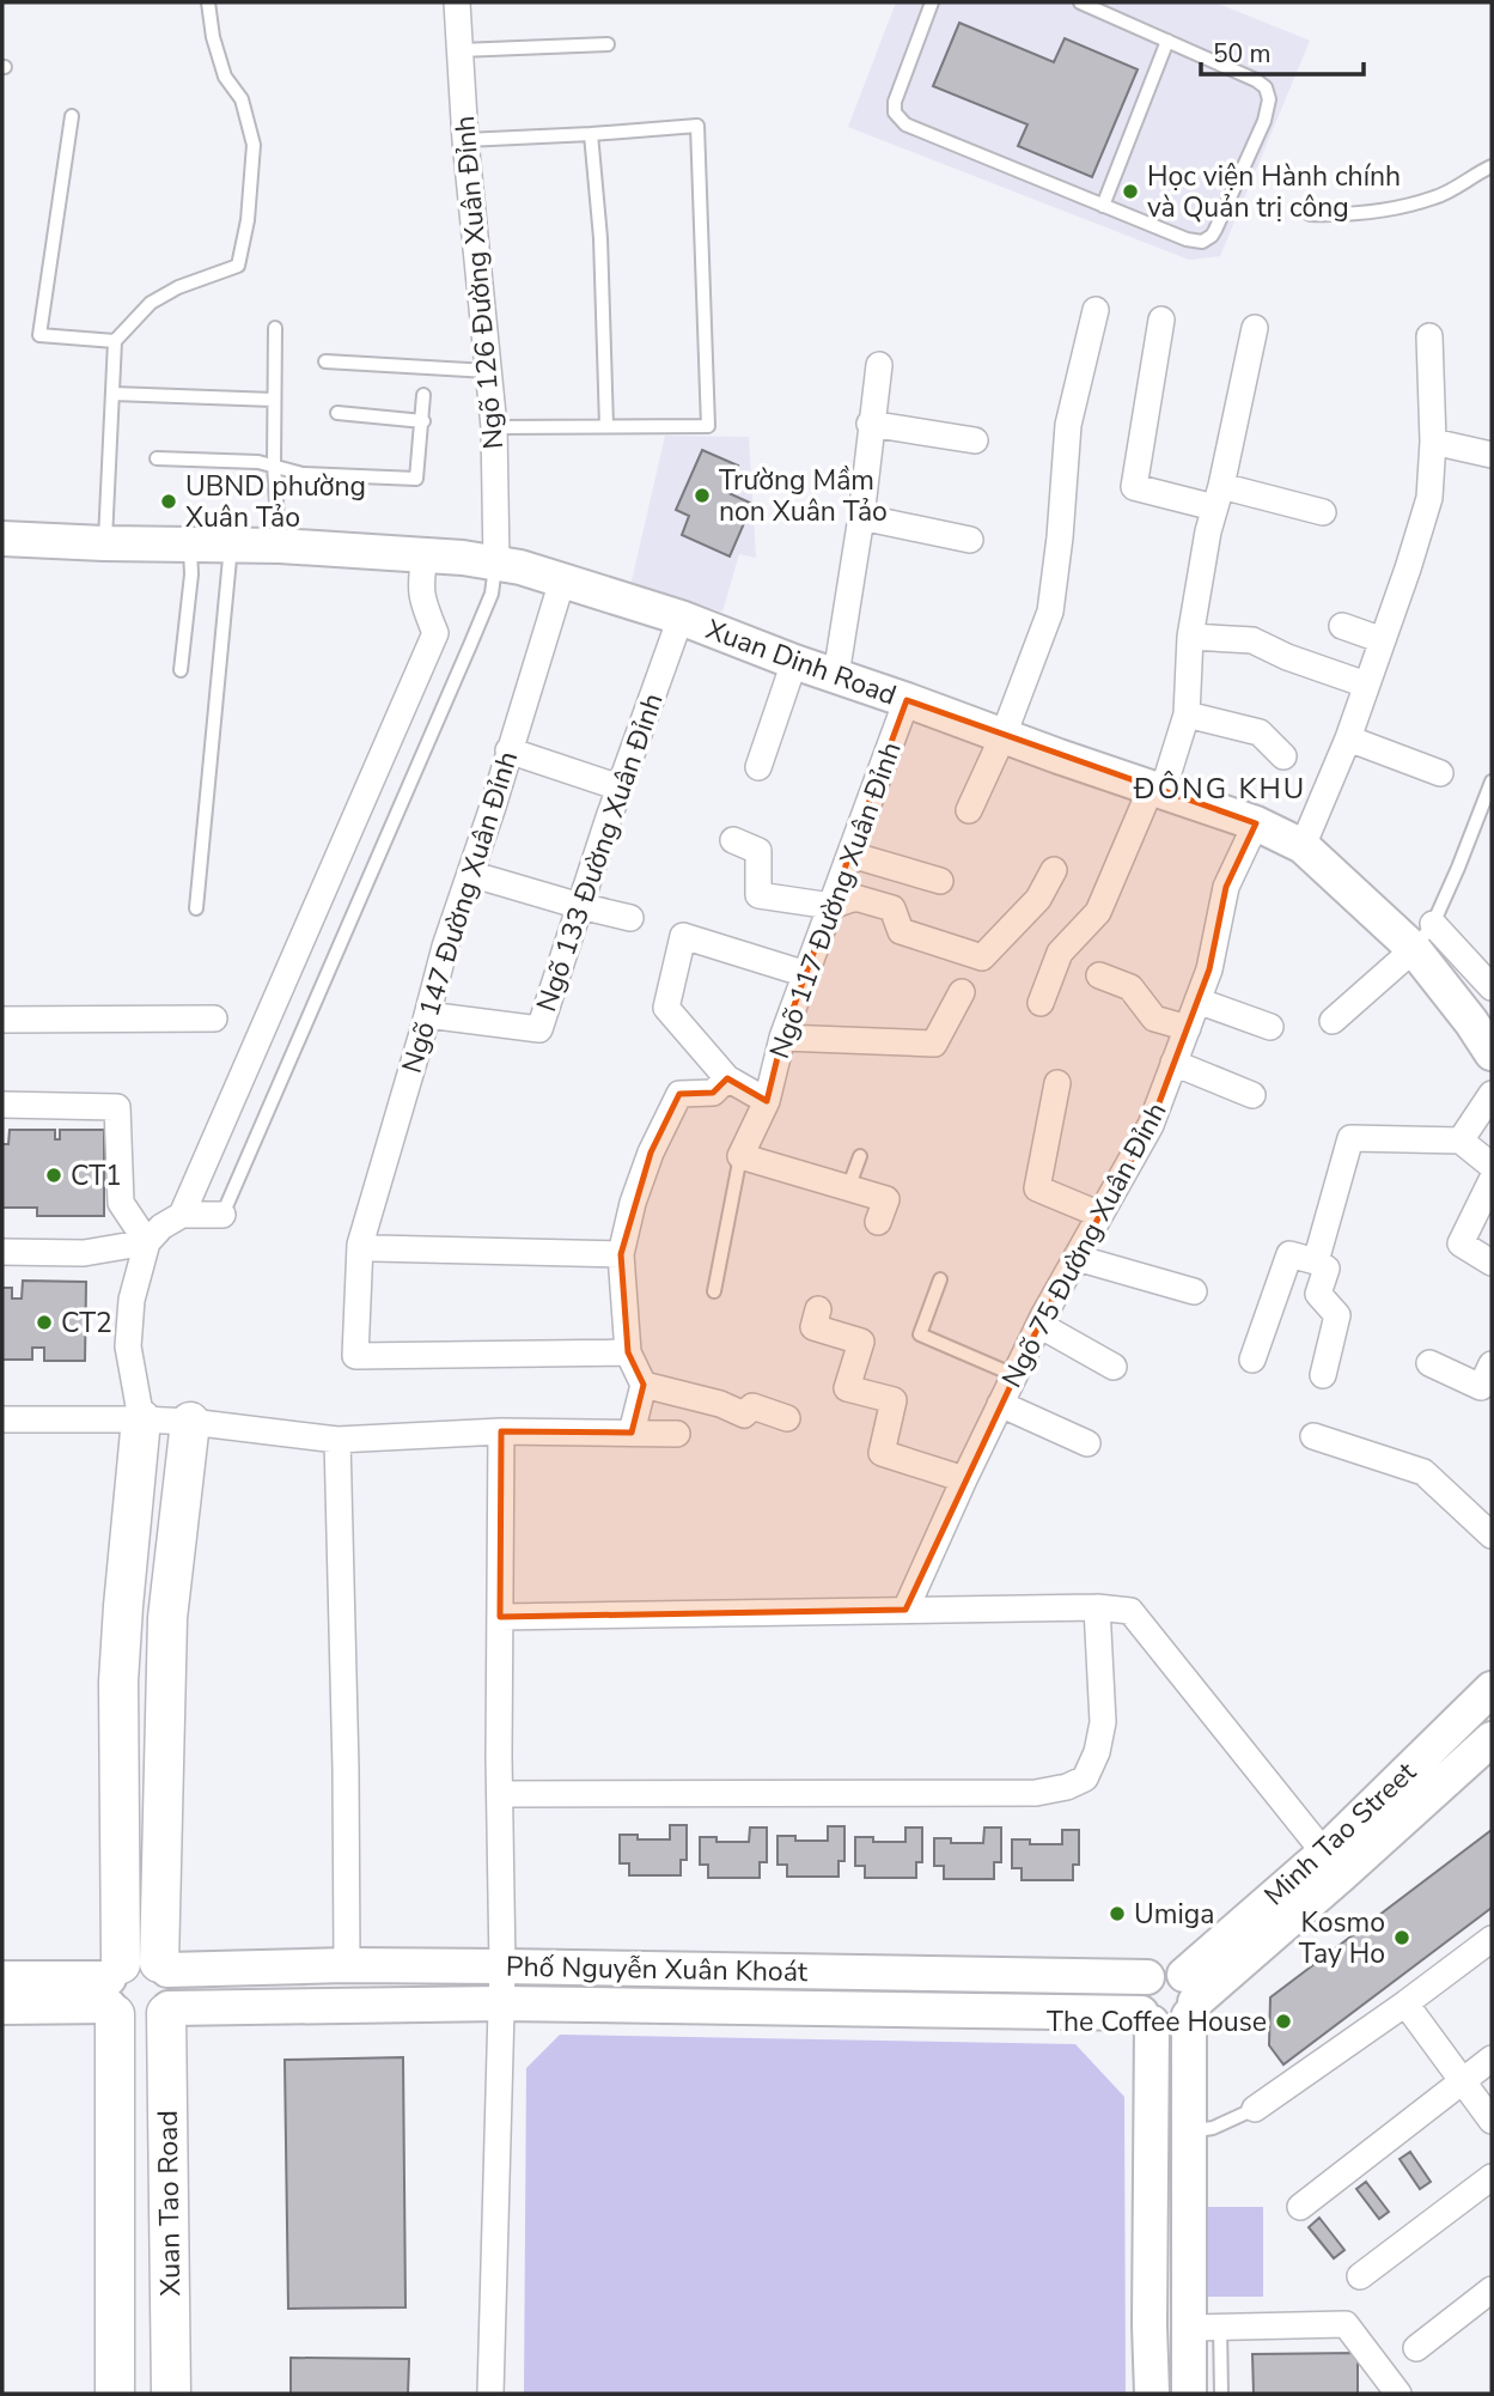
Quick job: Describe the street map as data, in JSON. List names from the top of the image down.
{
  "streets": {
    "main road": ["Xuan Tao Road"],
    "street": [
      "Ngõ 126 Đường Xuân Đỉnh",
      "Xuan Dinh Road",
      "Ngõ 133 Đường Xuân Đỉnh",
      "Ngõ 117 Đường Xuân Đỉnh",
      "Ngõ 147 Đường Xuân Đỉnh",
      "Ngõ 75 Đường Xuân Đỉnh",
      "Minh Tao Street",
      "Phố Nguyễn Xuân Khoát"
    ]
  },
  "crossings": [
    ["Ngõ 126 Đường Xuân Đỉnh", "Xuan Dinh Road"],
    ["Xuan Dinh Road", "Ngõ 133 Đường Xuân Đỉnh"],
    ["Xuan Dinh Road", "Ngõ 117 Đường Xuân Đỉnh"],
    ["Xuan Dinh Road", "Ngõ 147 Đường Xuân Đỉnh"],
    ["Xuan Dinh Road", "Ngõ 75 Đường Xuân Đỉnh"],
    ["Ngõ 133 Đường Xuân Đỉnh", "Ngõ 147 Đường Xuân Đỉnh"],
    ["Minh Tao Street", "Phố Nguyễn Xuân Khoát"],
    ["Phố Nguyễn Xuân Khoát", "Xuan Tao Road"]
  ],
  "districts": ["ĐÔNG KHU"],
  "places": [
    "Học viện Hành chính và Quản trị công",
    "Trường Mầm non Xuân Tảo",
    "UBND phường Xuân Tảo",
    "CT1",
    "CT2",
    "Umiga",
    "Kosmo Tay Ho",
    "The Coffee House"
  ],
  "scale_bar": "50 m"
}
